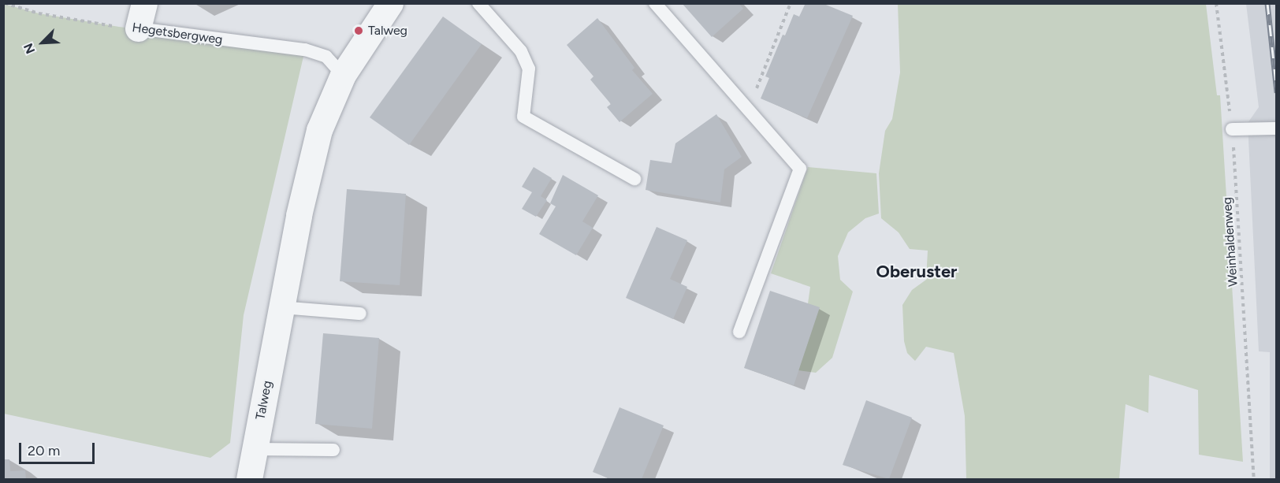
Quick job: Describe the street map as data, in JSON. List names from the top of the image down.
{
  "streets": {
    "street": ["Talweg"],
    "lane": ["Hegetsbergweg"],
    "path": ["Weinhaldenweg"]
  },
  "crossings": [
    ["Hegetsbergweg", "Talweg"]
  ],
  "districts": ["Oberuster"],
  "places": ["Talweg"],
  "scale_bar": "20 m",
  "north": "bottom left"
}
